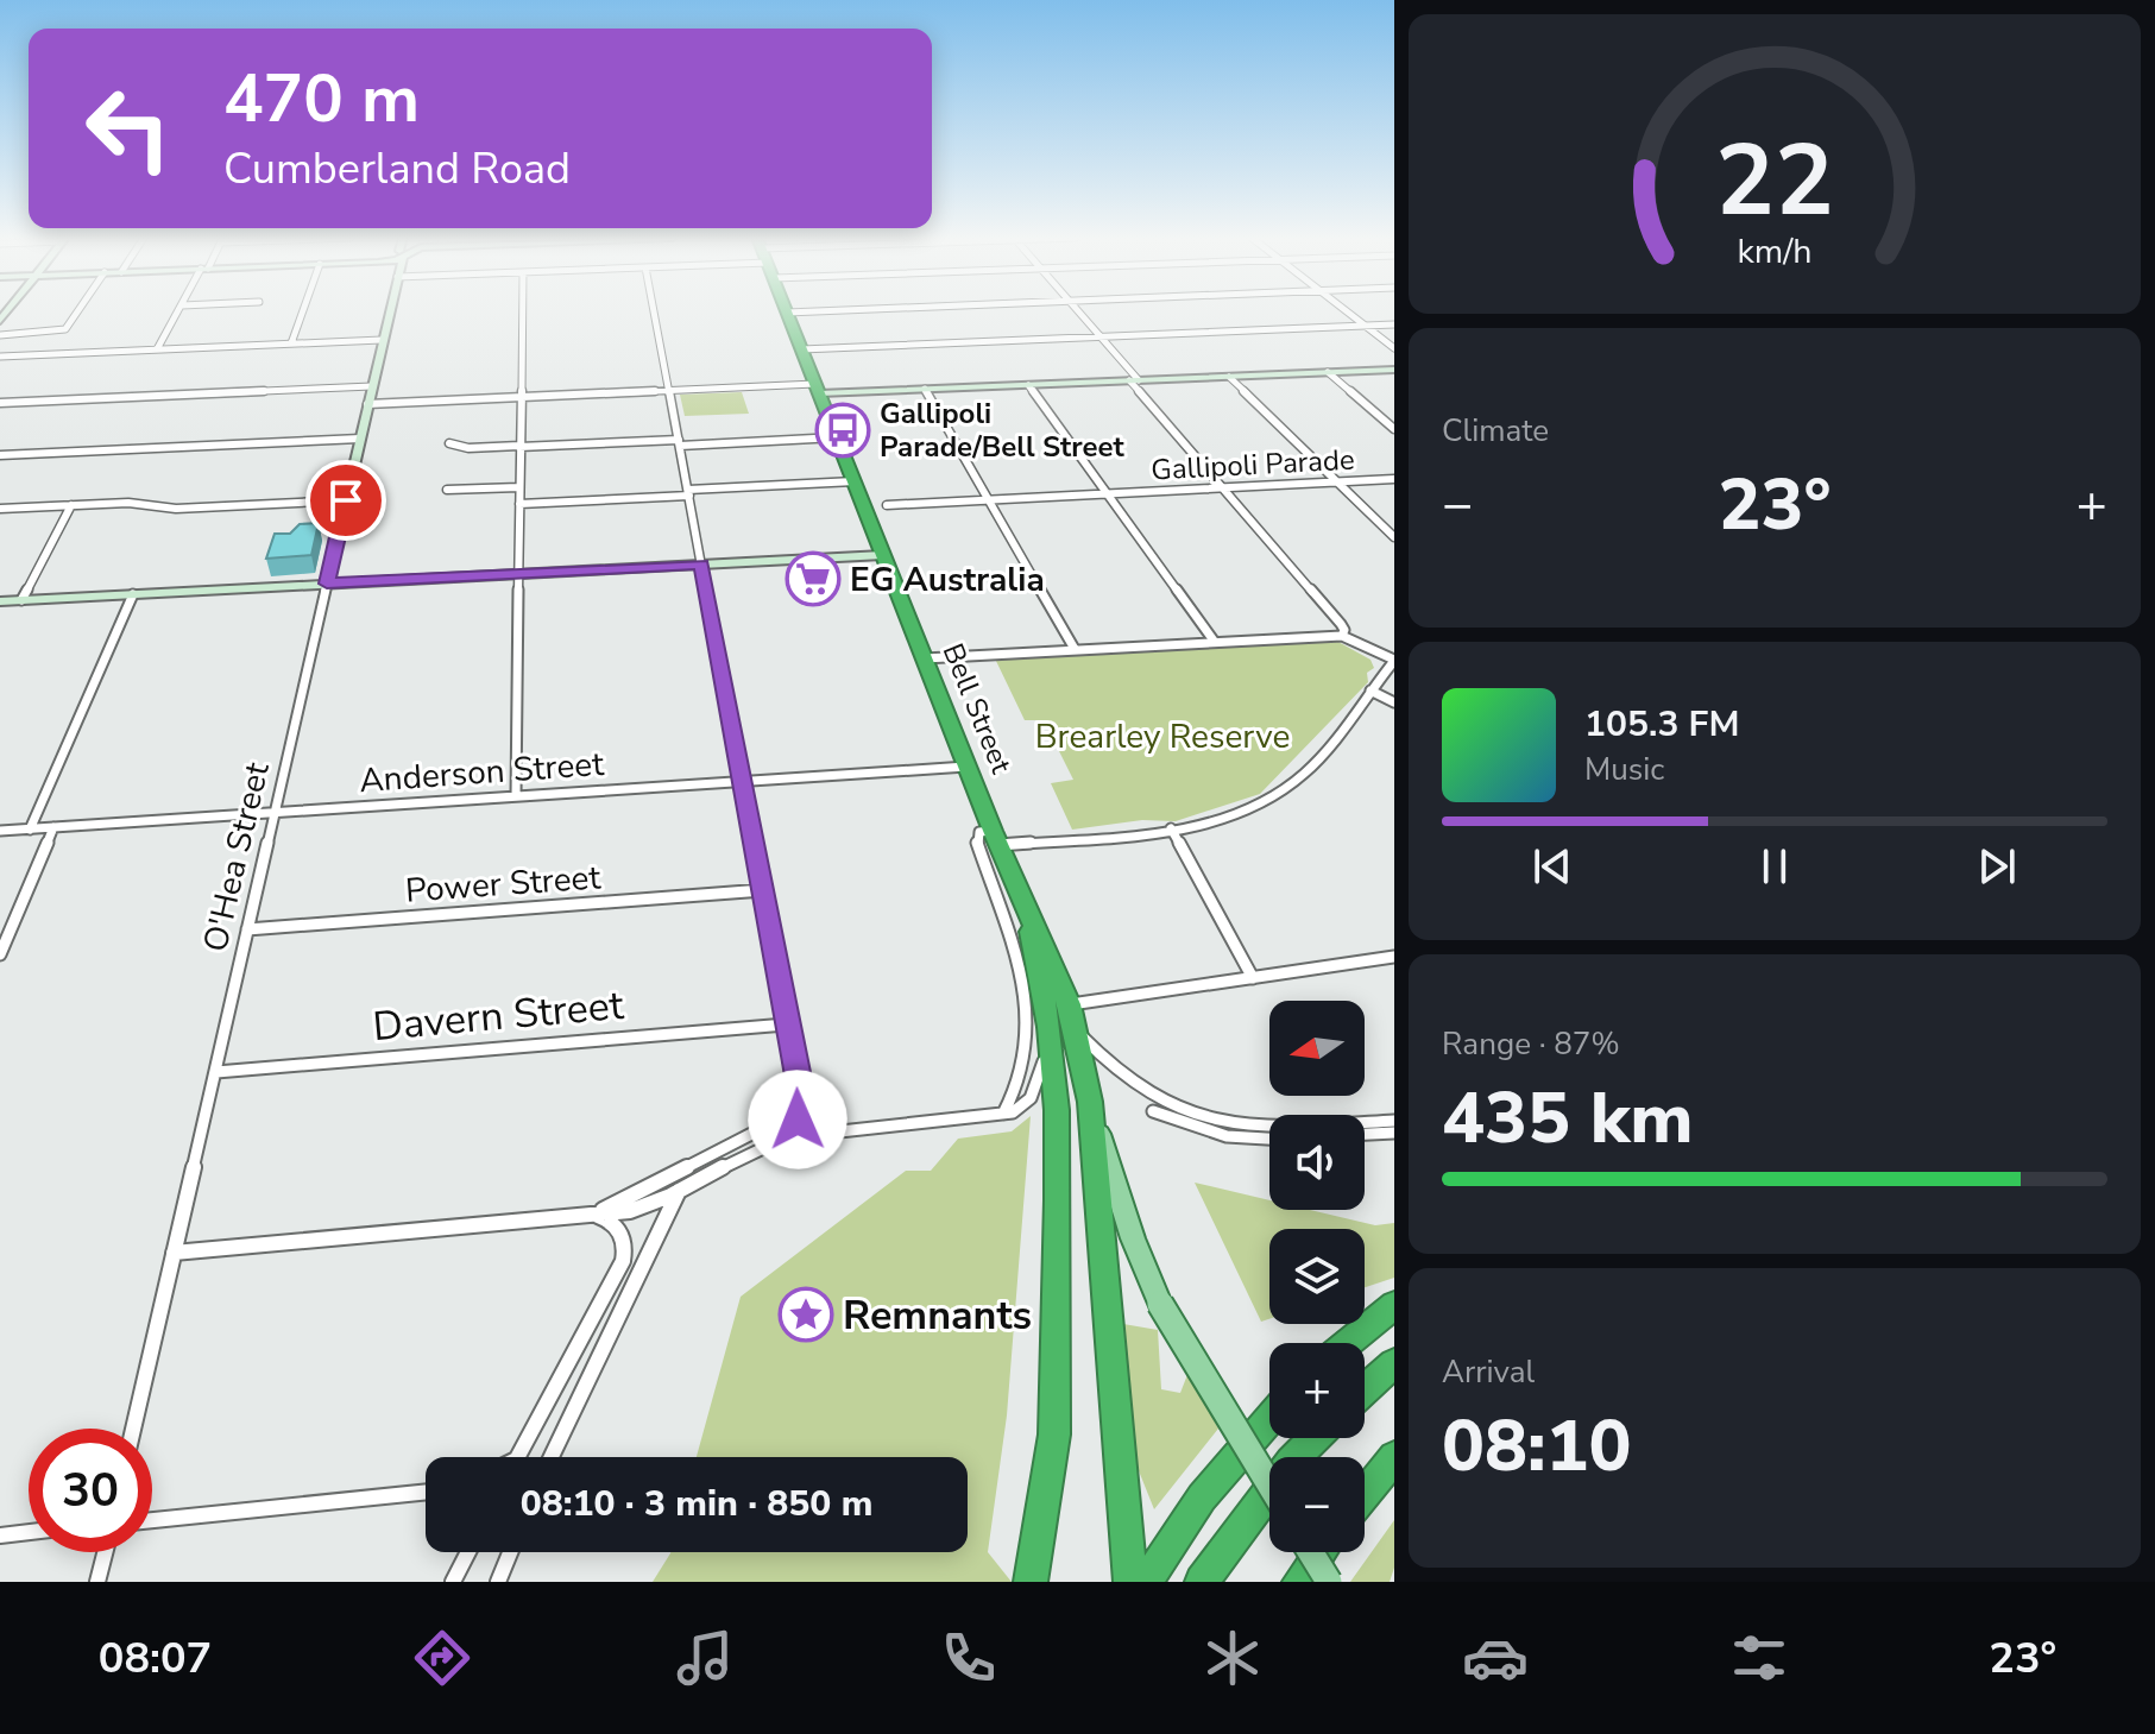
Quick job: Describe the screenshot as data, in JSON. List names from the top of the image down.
{
  "streets": {
    "highway": ["Bell Street"],
    "street": [
      "Gallipoli Parade",
      "Anderson Street",
      "O'Hea Street",
      "Power Street",
      "Davern Street"
    ]
  },
  "crossings": [
    ["Bell Street", "Anderson Street"],
    ["Anderson Street", "O'Hea Street"],
    ["O'Hea Street", "Power Street"],
    ["O'Hea Street", "Davern Street"]
  ],
  "parks": ["Brearley Reserve"],
  "places": {
    "bus stop": ["Gallipoli Parade/Bell Street"],
    "supermarket": ["EG Australia"],
    "place": ["Remnants"]
  },
  "north": "left",
  "page": {
    "turn": ["470 m", "Cumberland Road"],
    "tile": [
      "Climate",
      ["Range · 87%", "435 km"],
      ["Arrival", "08:10"]
    ],
    "heat": ["−", "23°", "+"],
    "song": ["105.3 FM", "Music"],
    "map_buttons": ["+", "−"],
    "limit": "30",
    "trip": "08:10 · 3 min · 850 m",
    "tabs": ["08:07", "23°"],
    "gauge": ["22", "km/h"]
  }
}
